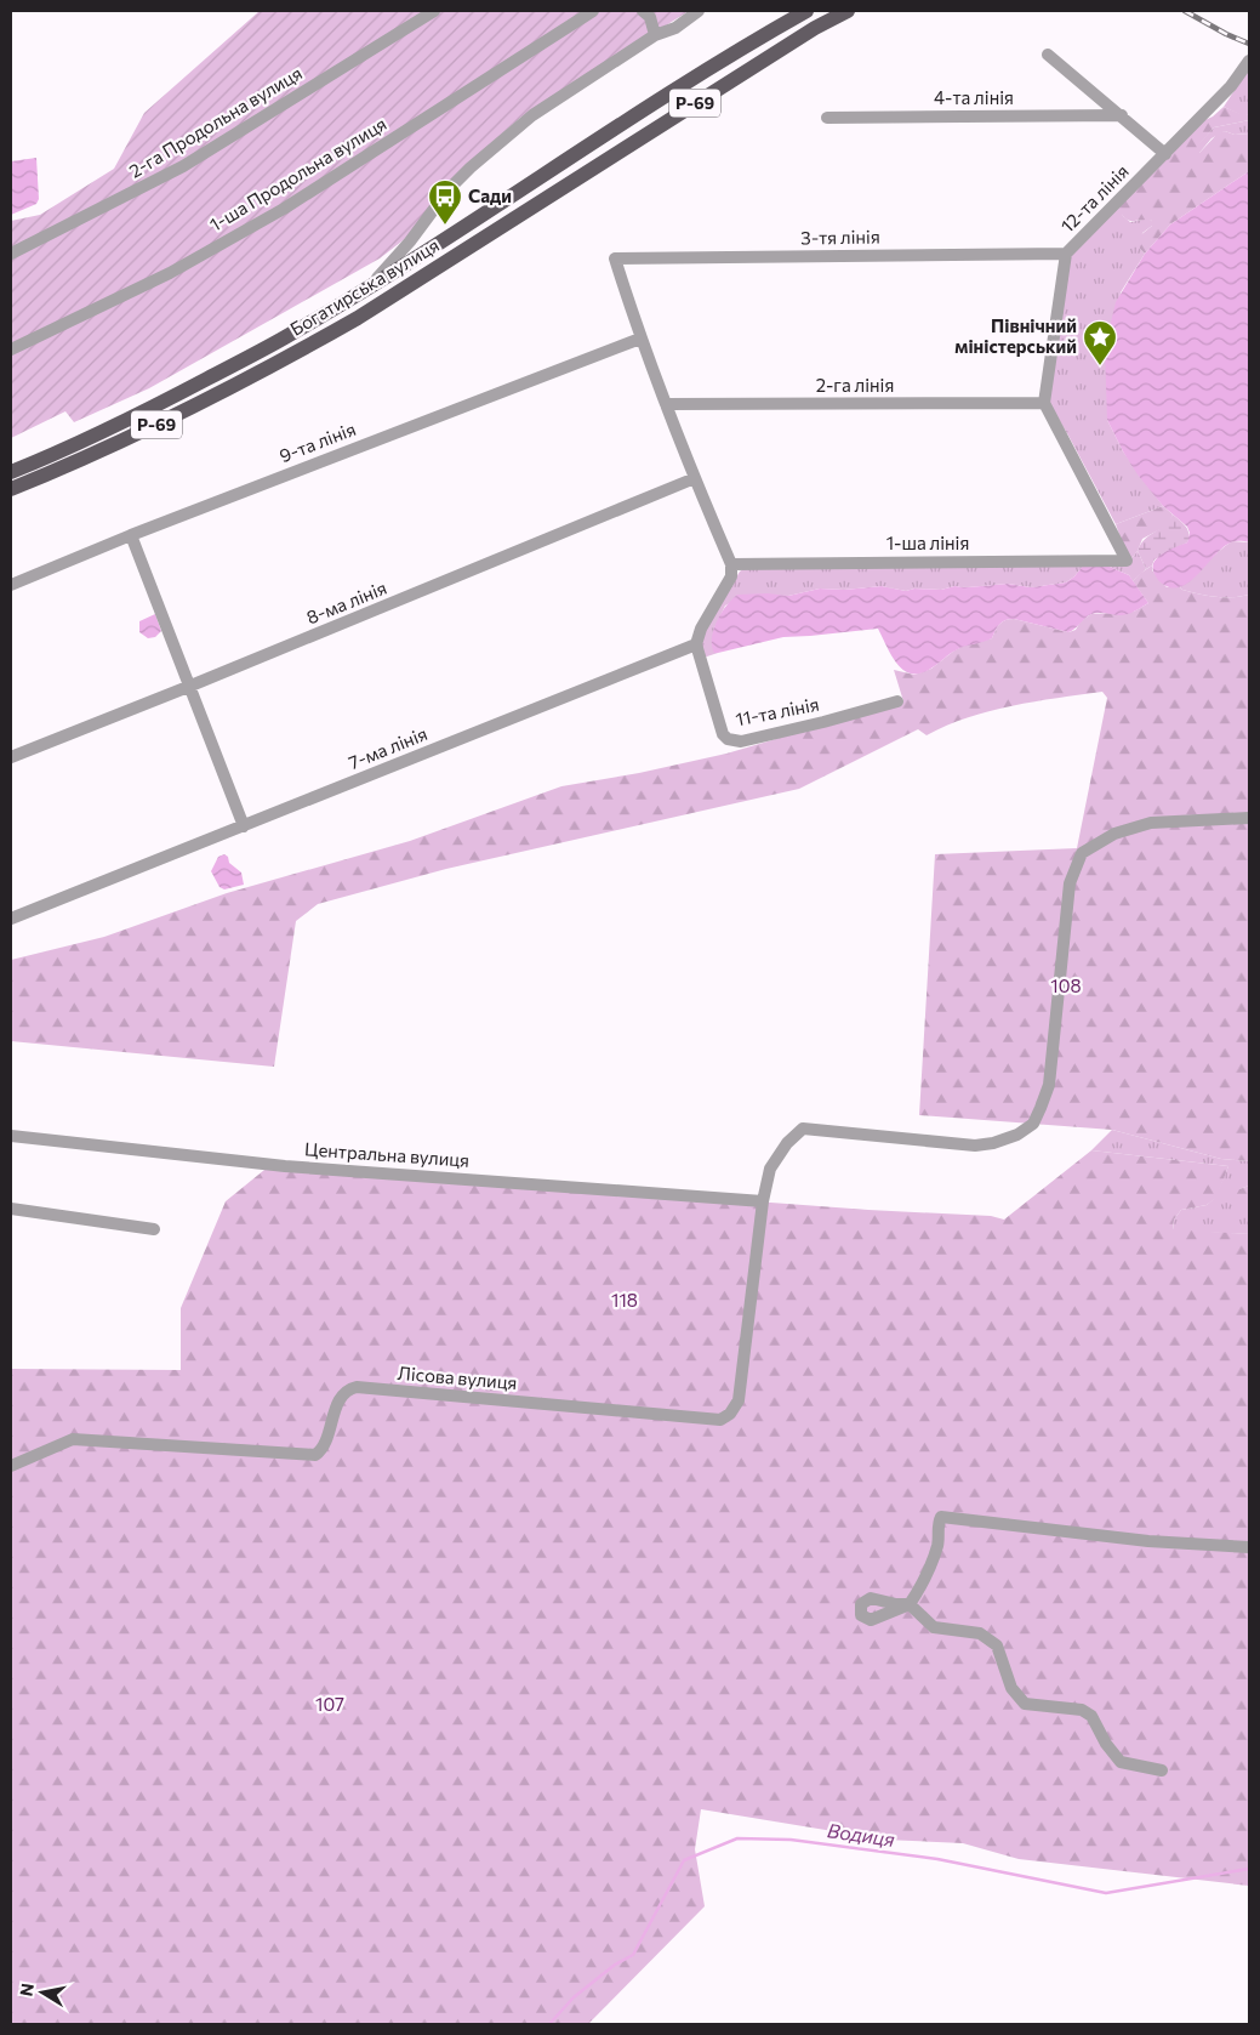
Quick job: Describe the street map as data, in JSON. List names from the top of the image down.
{
  "streets": {
    "main road": ["Р-69", "Богатирська вулиця"],
    "street": [
      "4-та лінія",
      "2-га Продольна вулиця",
      "1-ша Продольна вулиця",
      "12-та лінія",
      "3-тя лінія",
      "2-га лінія",
      "9-та лінія",
      "1-ша лінія",
      "8-ма лінія",
      "11-та лінія",
      "7-ма лінія",
      "Центральна вулиця",
      "Лісова вулиця"
    ]
  },
  "crossings": [
    ["12-та лінія", "3-тя лінія"],
    ["12-та лінія", "2-га лінія"],
    ["12-та лінія", "1-ша лінія"],
    ["3-тя лінія", "9-та лінія"],
    ["2-га лінія", "1-ша лінія"],
    ["11-та лінія", "7-ма лінія"],
    ["Центральна вулиця", "Лісова вулиця"]
  ],
  "water": ["Водиця"],
  "parks": ["108", "118", "107"],
  "places": {
    "bus stop": ["Сади"],
    "place": ["Північний міністерський"]
  },
  "north": "left"
}
